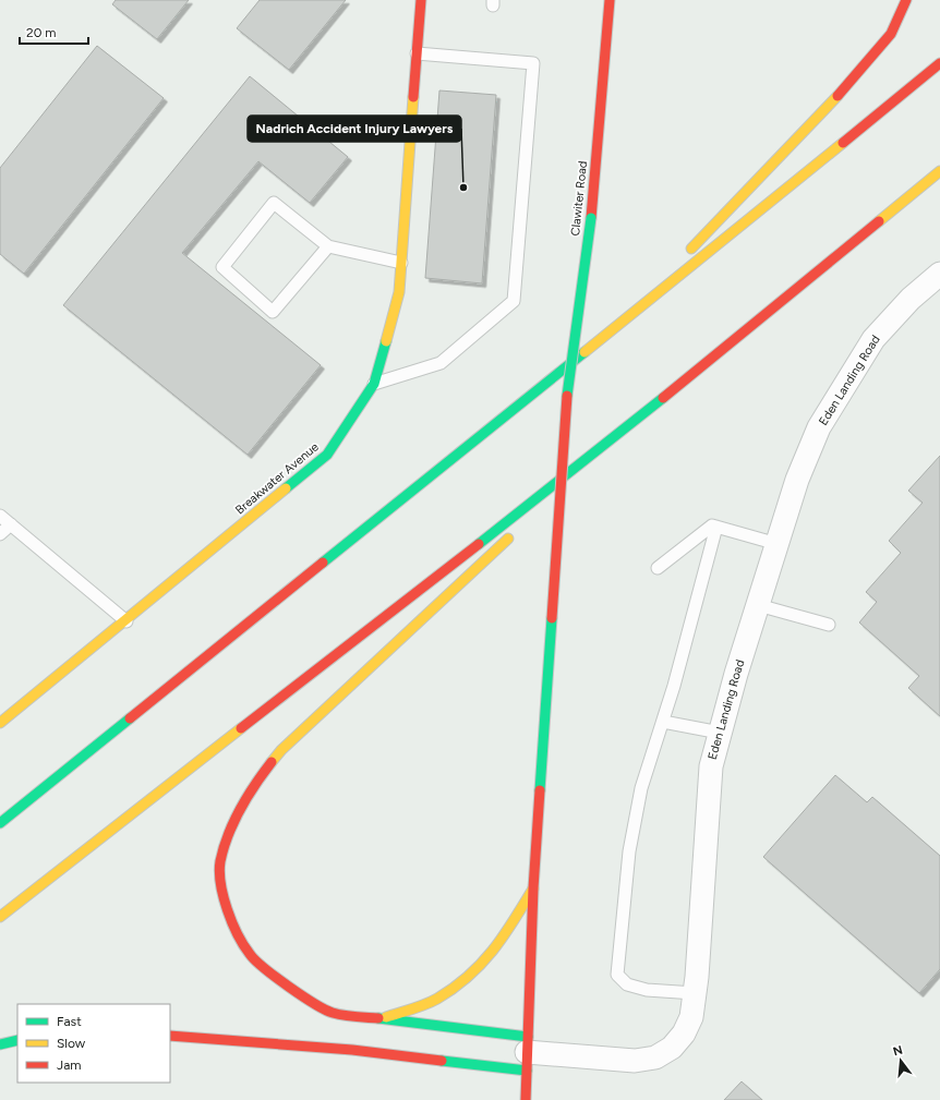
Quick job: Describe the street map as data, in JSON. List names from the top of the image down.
{
  "streets": {
    "main road": ["Clawiter Road", "Breakwater Avenue"],
    "street": ["Eden Landing Road"]
  },
  "places": ["Nadrich Accident Injury Lawyers"],
  "legend": ["Fast", "Slow", "Jam"],
  "scale_bar": "20 m",
  "north": "top"
}
